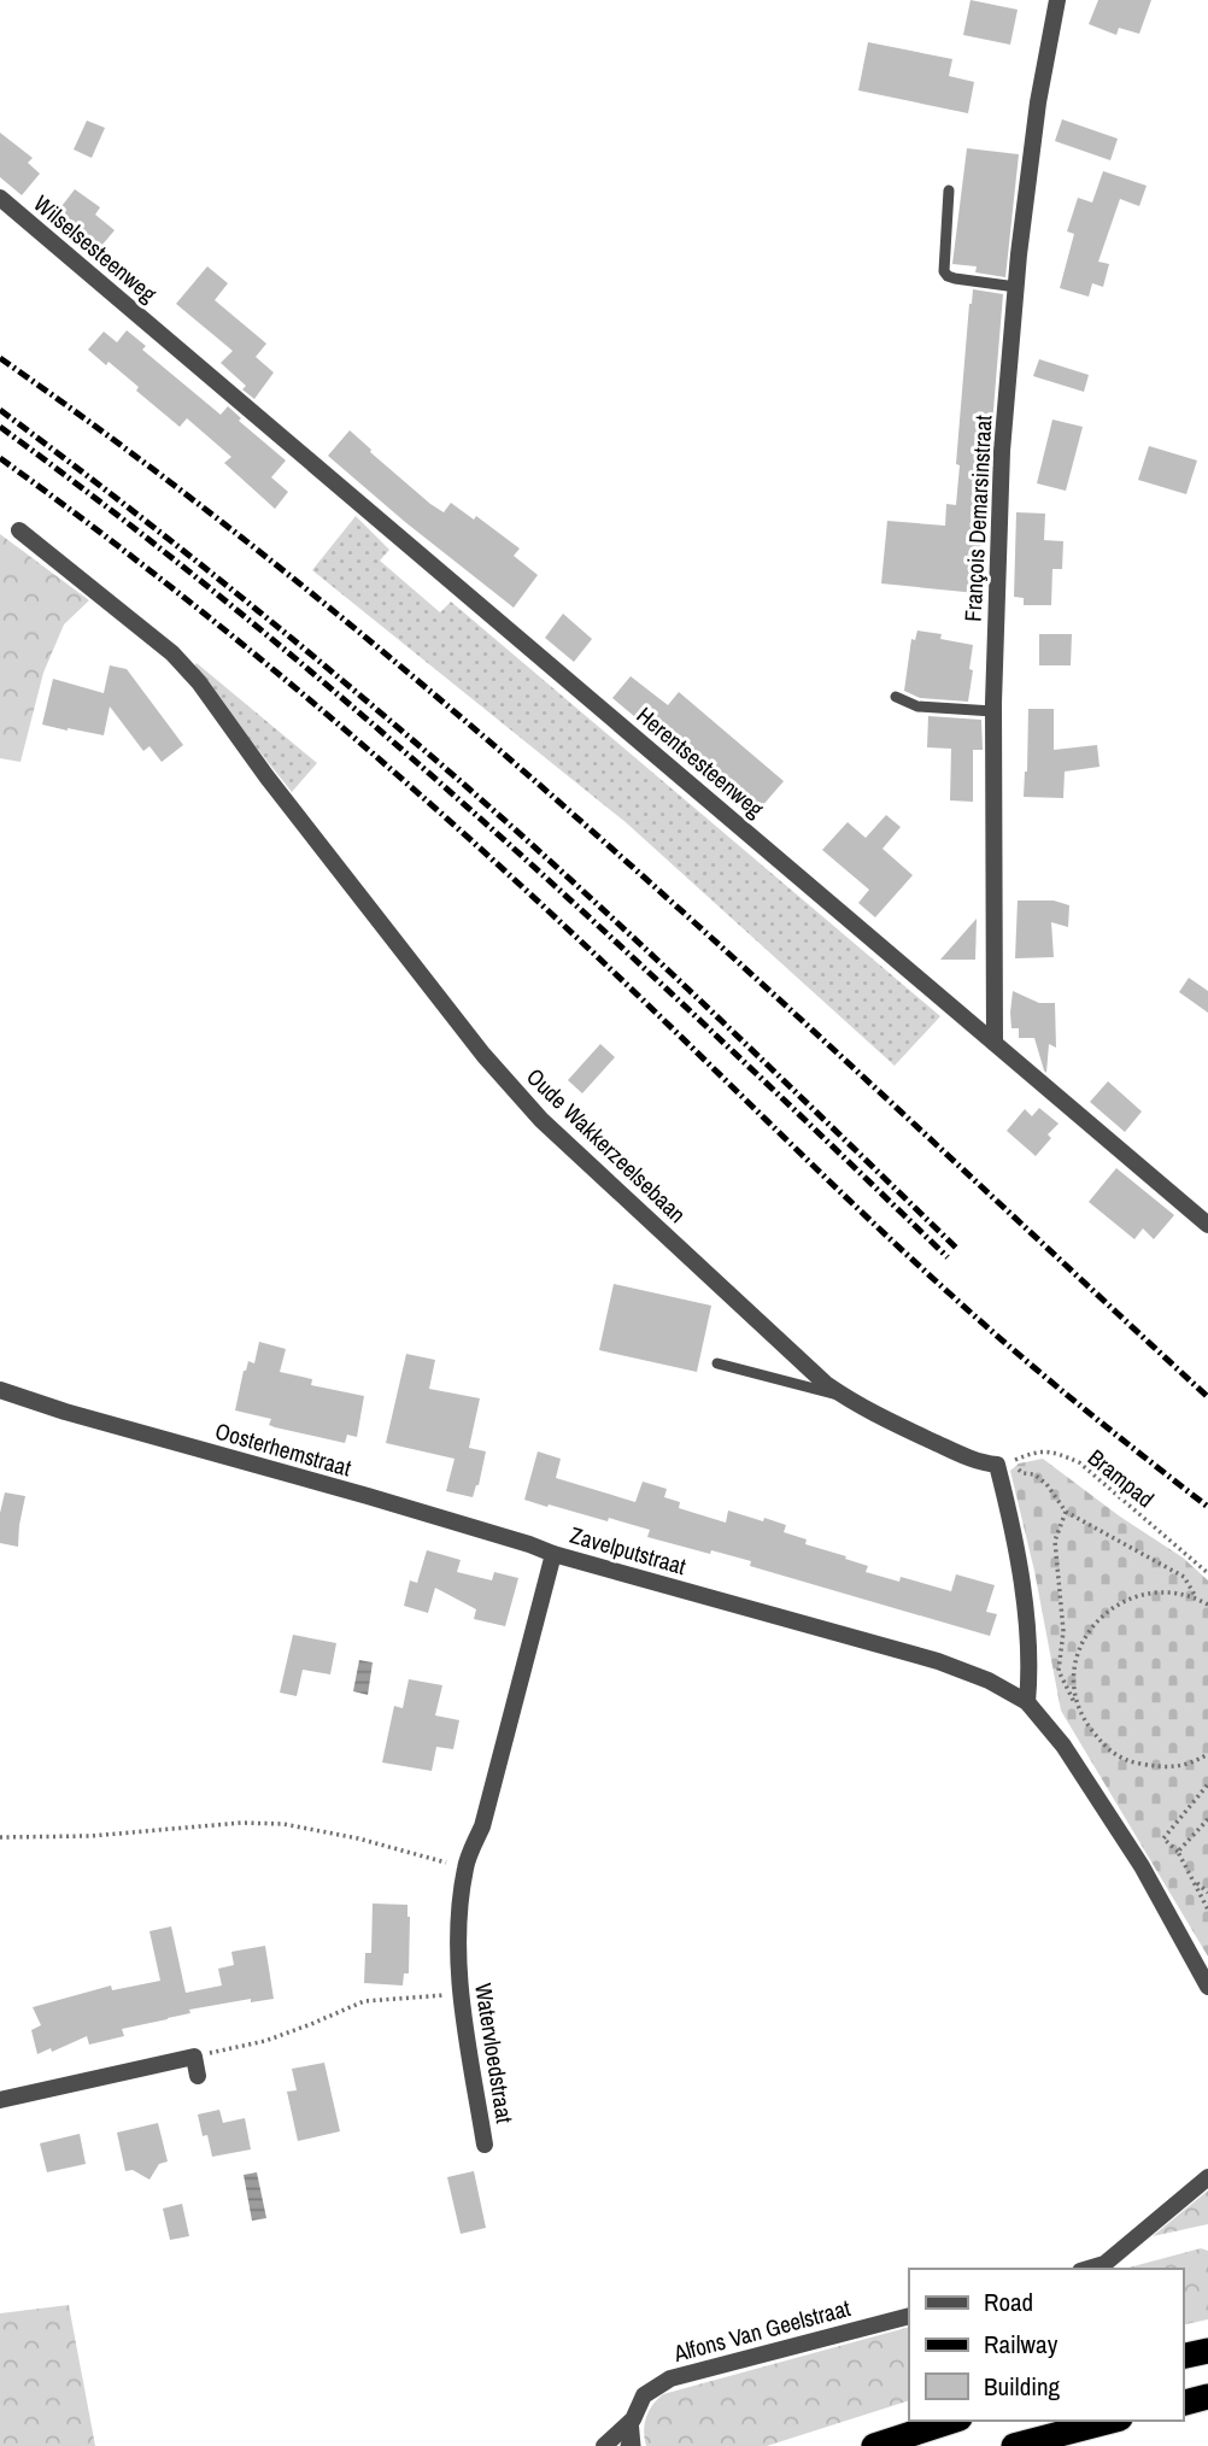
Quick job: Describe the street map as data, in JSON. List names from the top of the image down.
{
  "streets": {
    "street": [
      "Wilselsesteenweg",
      "François Demarsinstraat",
      "Herentsesteenweg",
      "Oude Wakkerzeelsebaan",
      "Oosterhemstraat",
      "Zavelputstraat",
      "Watervloedstraat",
      "Alfons Van Geelstraat"
    ],
    "path": ["Brampad"]
  },
  "crossings": [
    ["Wilselsesteenweg", "Herentsesteenweg"],
    ["François Demarsinstraat", "Herentsesteenweg"],
    ["Oude Wakkerzeelsebaan", "Zavelputstraat"],
    ["Oosterhemstraat", "Zavelputstraat"],
    ["Zavelputstraat", "Watervloedstraat"]
  ],
  "legend": ["Road", "Railway", "Building"]
}
